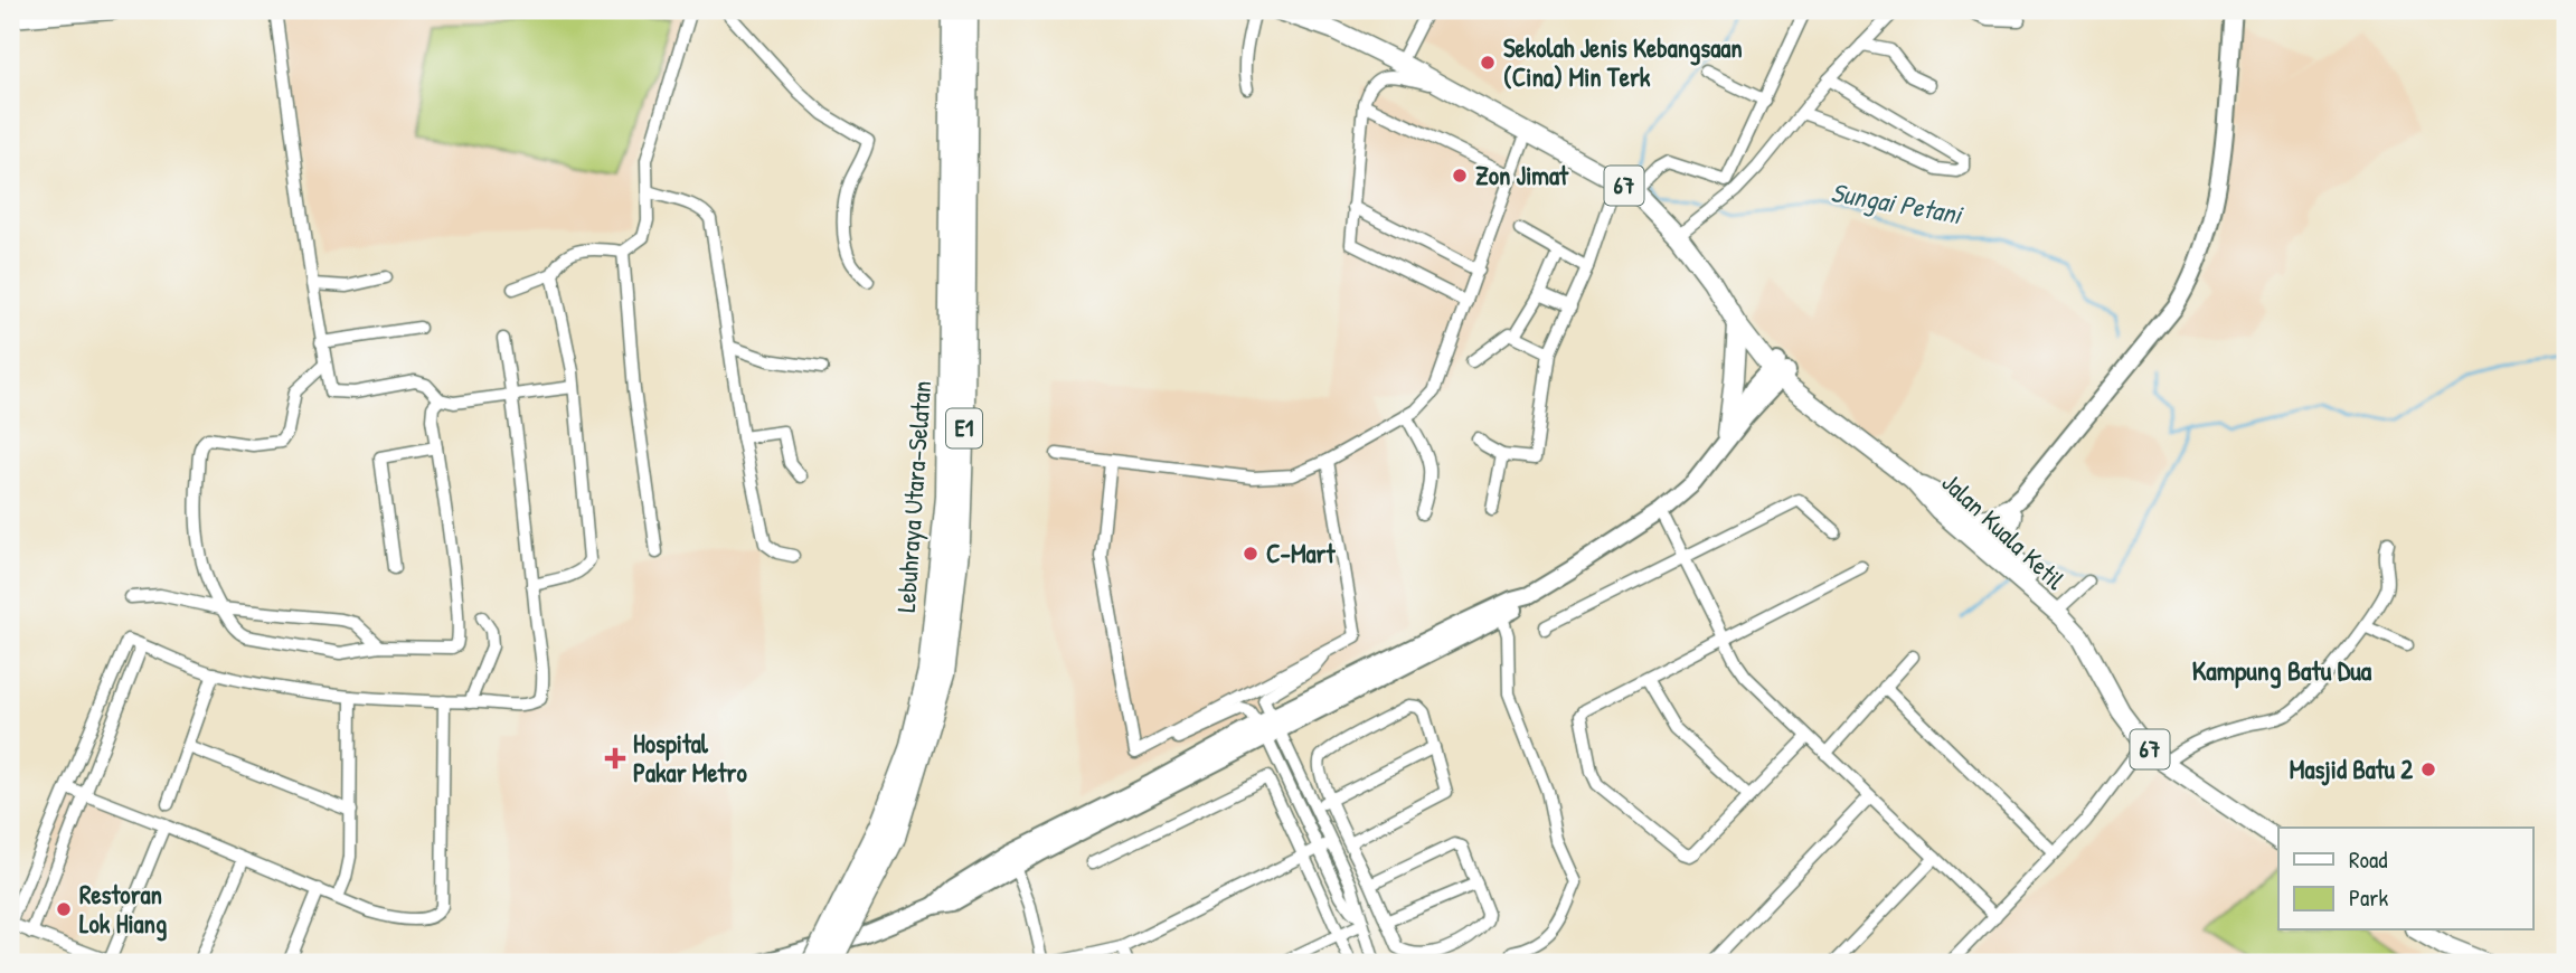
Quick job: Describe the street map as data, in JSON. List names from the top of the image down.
{
  "streets": {
    "highway": ["E1", "Lebuhraya Utara–Selatan"],
    "main road": ["67", "Jalan Kuala Ketil"]
  },
  "districts": ["Kampung Batu Dua"],
  "water": ["Sungai Petani"],
  "places": {
    "other": [
      "Sekolah Jenis Kebangsaan (Cina) Min Terk",
      "Zon Jimat",
      "C-Mart",
      "Masjid Batu 2",
      "Restoran Lok Hiang"
    ],
    "health": ["Hospital Pakar Metro"]
  },
  "legend": ["Road", "Park"]
}
